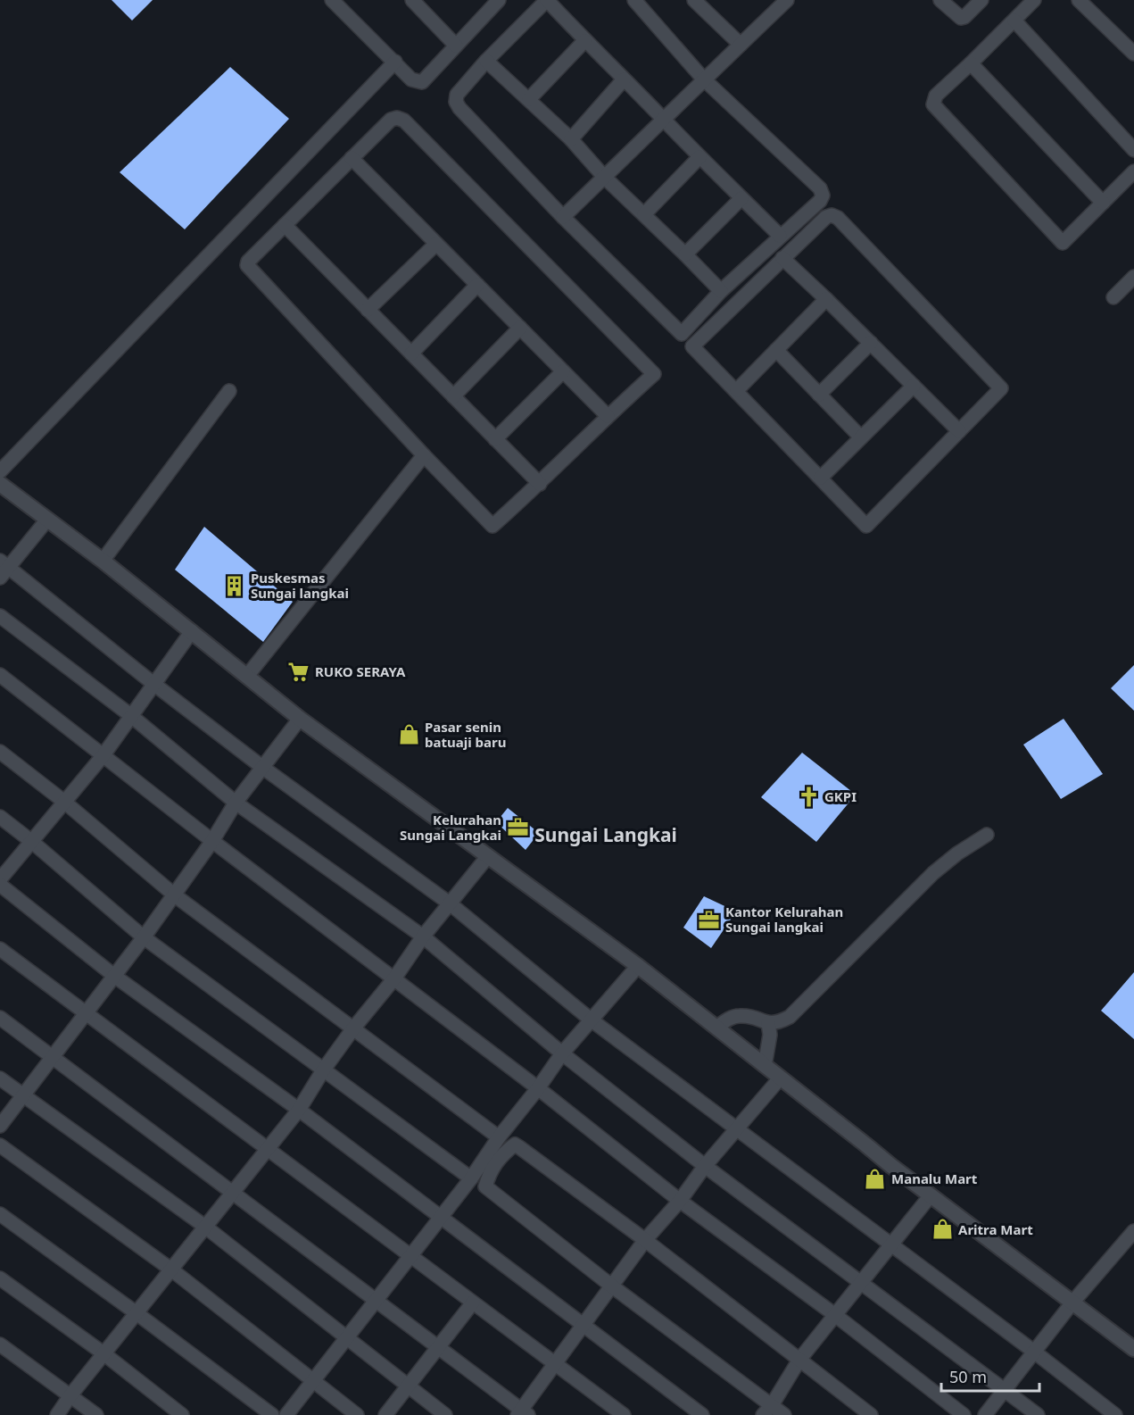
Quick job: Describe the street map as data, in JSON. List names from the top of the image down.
{
  "districts": ["Sungai Langkai"],
  "places": {
    "building": ["Puskesmas Sungai langkai"],
    "supermarket": ["RUKO SERAYA"],
    "shop": ["Pasar senin batuaji baru", "Manalu Mart", "Aritra Mart"],
    "church": ["GKPI"],
    "office": ["Kelurahan Sungai Langkai", "Kantor Kelurahan Sungai langkai"]
  },
  "scale_bar": "50 m"
}
